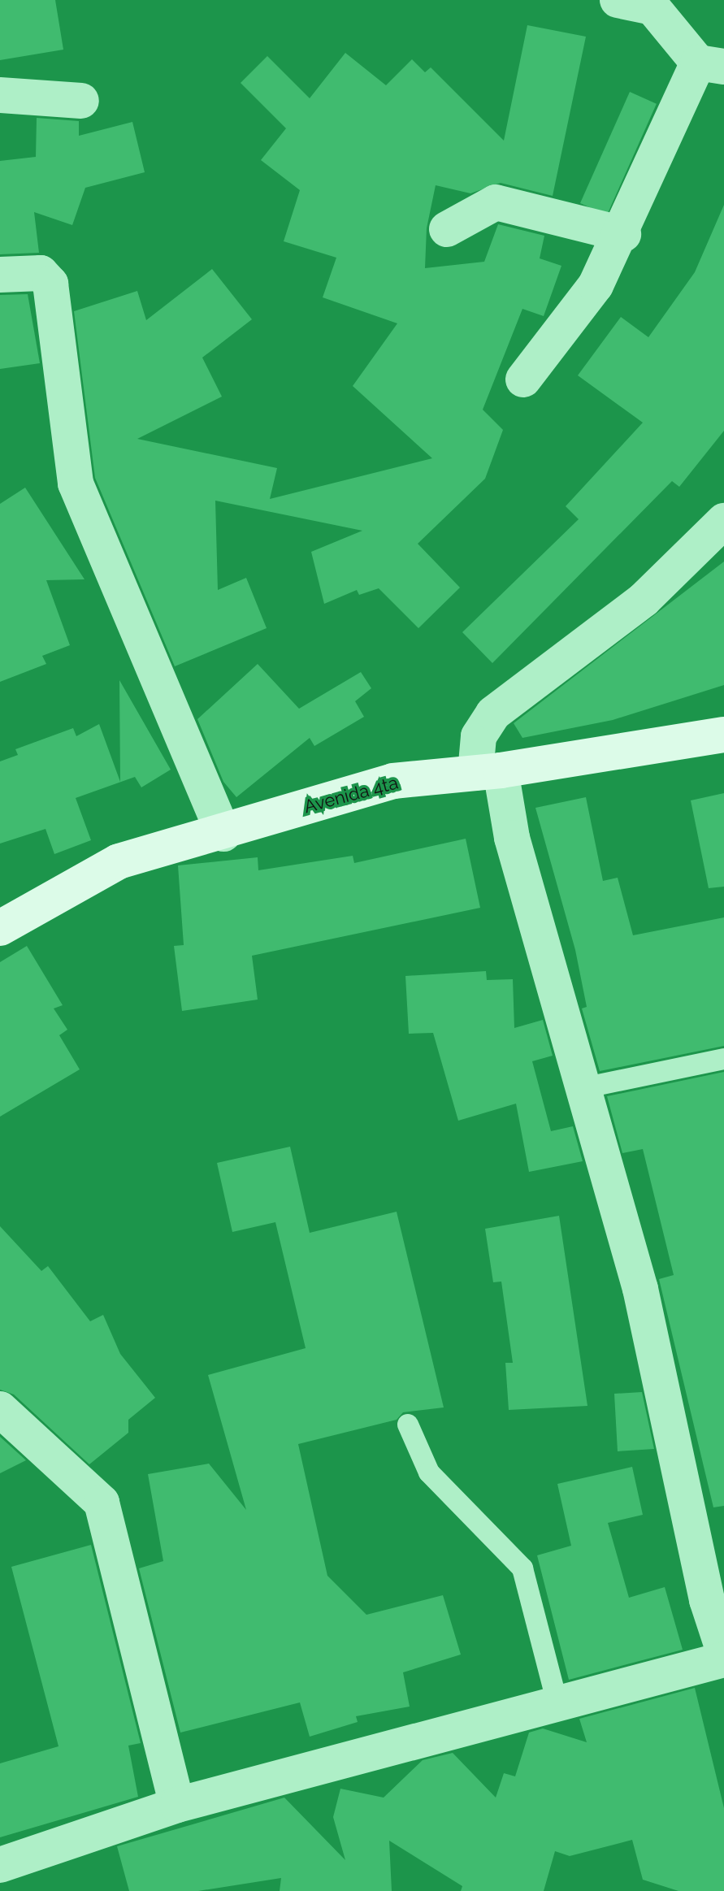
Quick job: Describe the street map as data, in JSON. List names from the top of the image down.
{
  "streets": {
    "street": ["Avenida 4ta"]
  }
}
